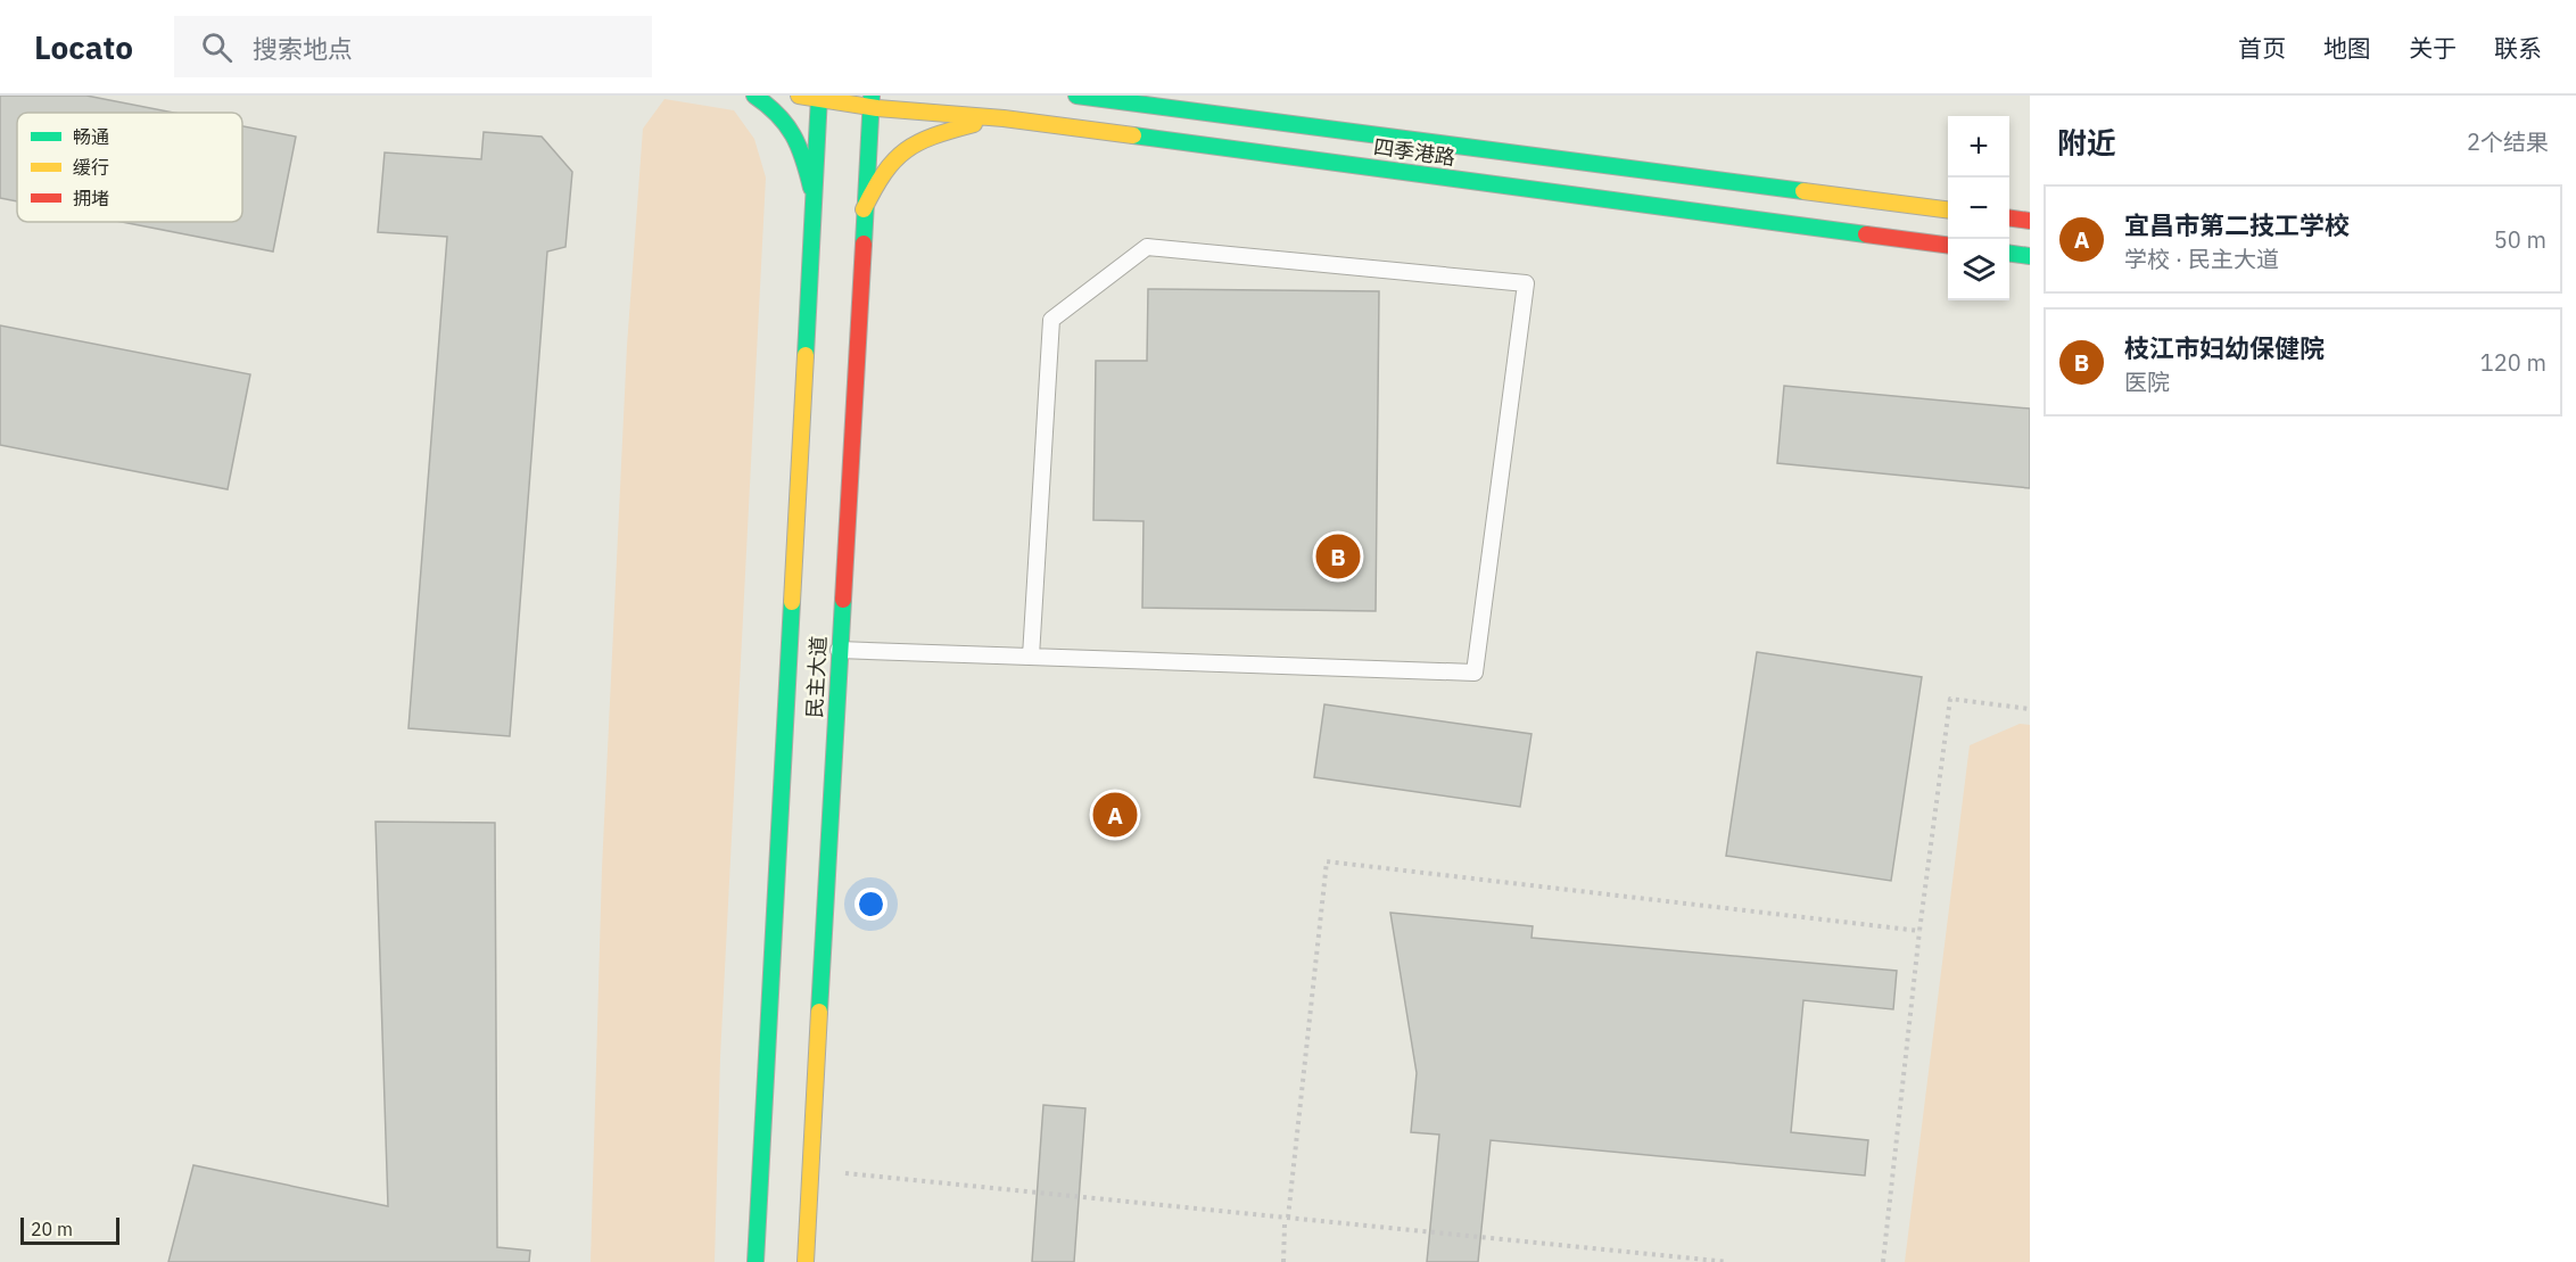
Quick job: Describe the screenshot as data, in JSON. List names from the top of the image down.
{
  "streets": {
    "street": ["四季港路", "民主大道"]
  },
  "crossings": [
    ["四季港路", "民主大道"]
  ],
  "legend": ["畅通", "缓行", "拥堵"],
  "scale_bar": "20 m",
  "page": {
    "header": "Locato",
    "search": "搜索地点",
    "nav": [
      "首页",
      "地图",
      "关于",
      "联系"
    ],
    "heading": ["附近", "2个结果"],
    "map_buttons": ["+", "−"],
    "list": [
      {
        "mark": "A",
        "name": "宜昌市第二技工学校",
        "note": "学校 · 民主大道",
        "value": "50 m"
      },
      {
        "mark": "B",
        "name": "枝江市妇幼保健院",
        "note": "医院",
        "value": "120 m"
      }
    ],
    "pins": ["B", "A"],
    "scale": "20 m"
  }
}
